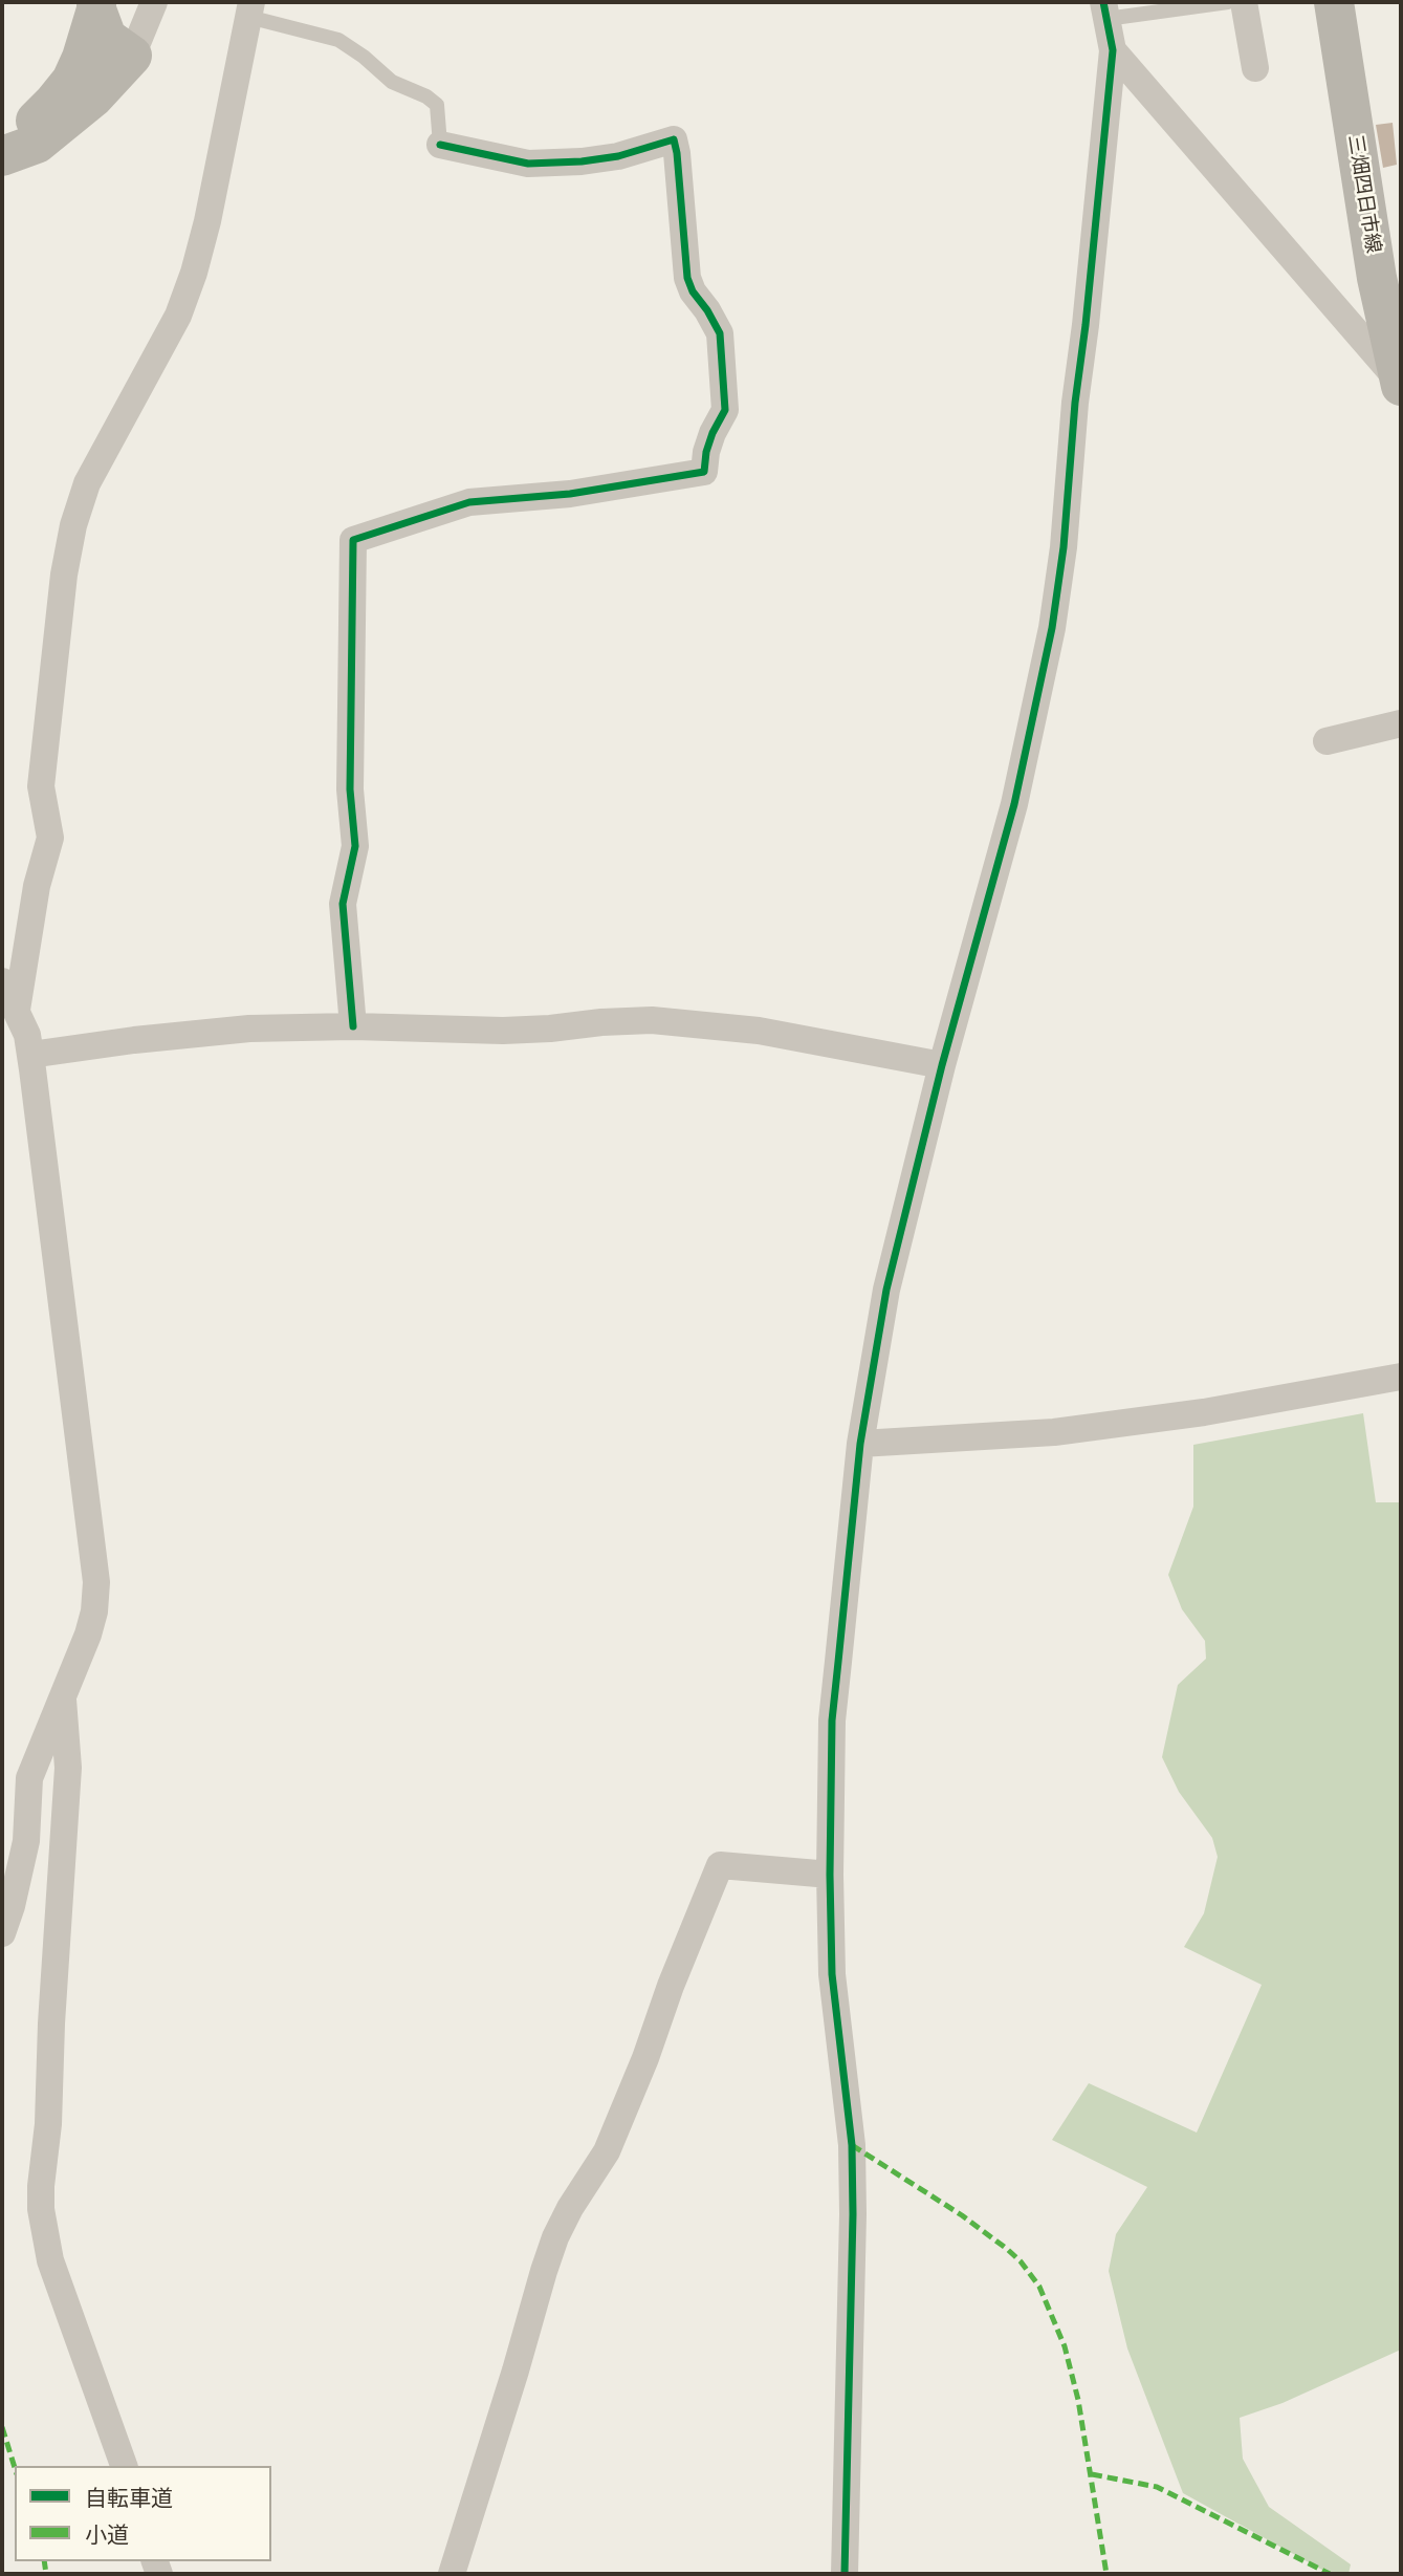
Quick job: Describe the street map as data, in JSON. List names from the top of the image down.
{
  "streets": {
    "main road": ["三畑四日市線"]
  },
  "legend": ["自転車道", "小道"]
}
